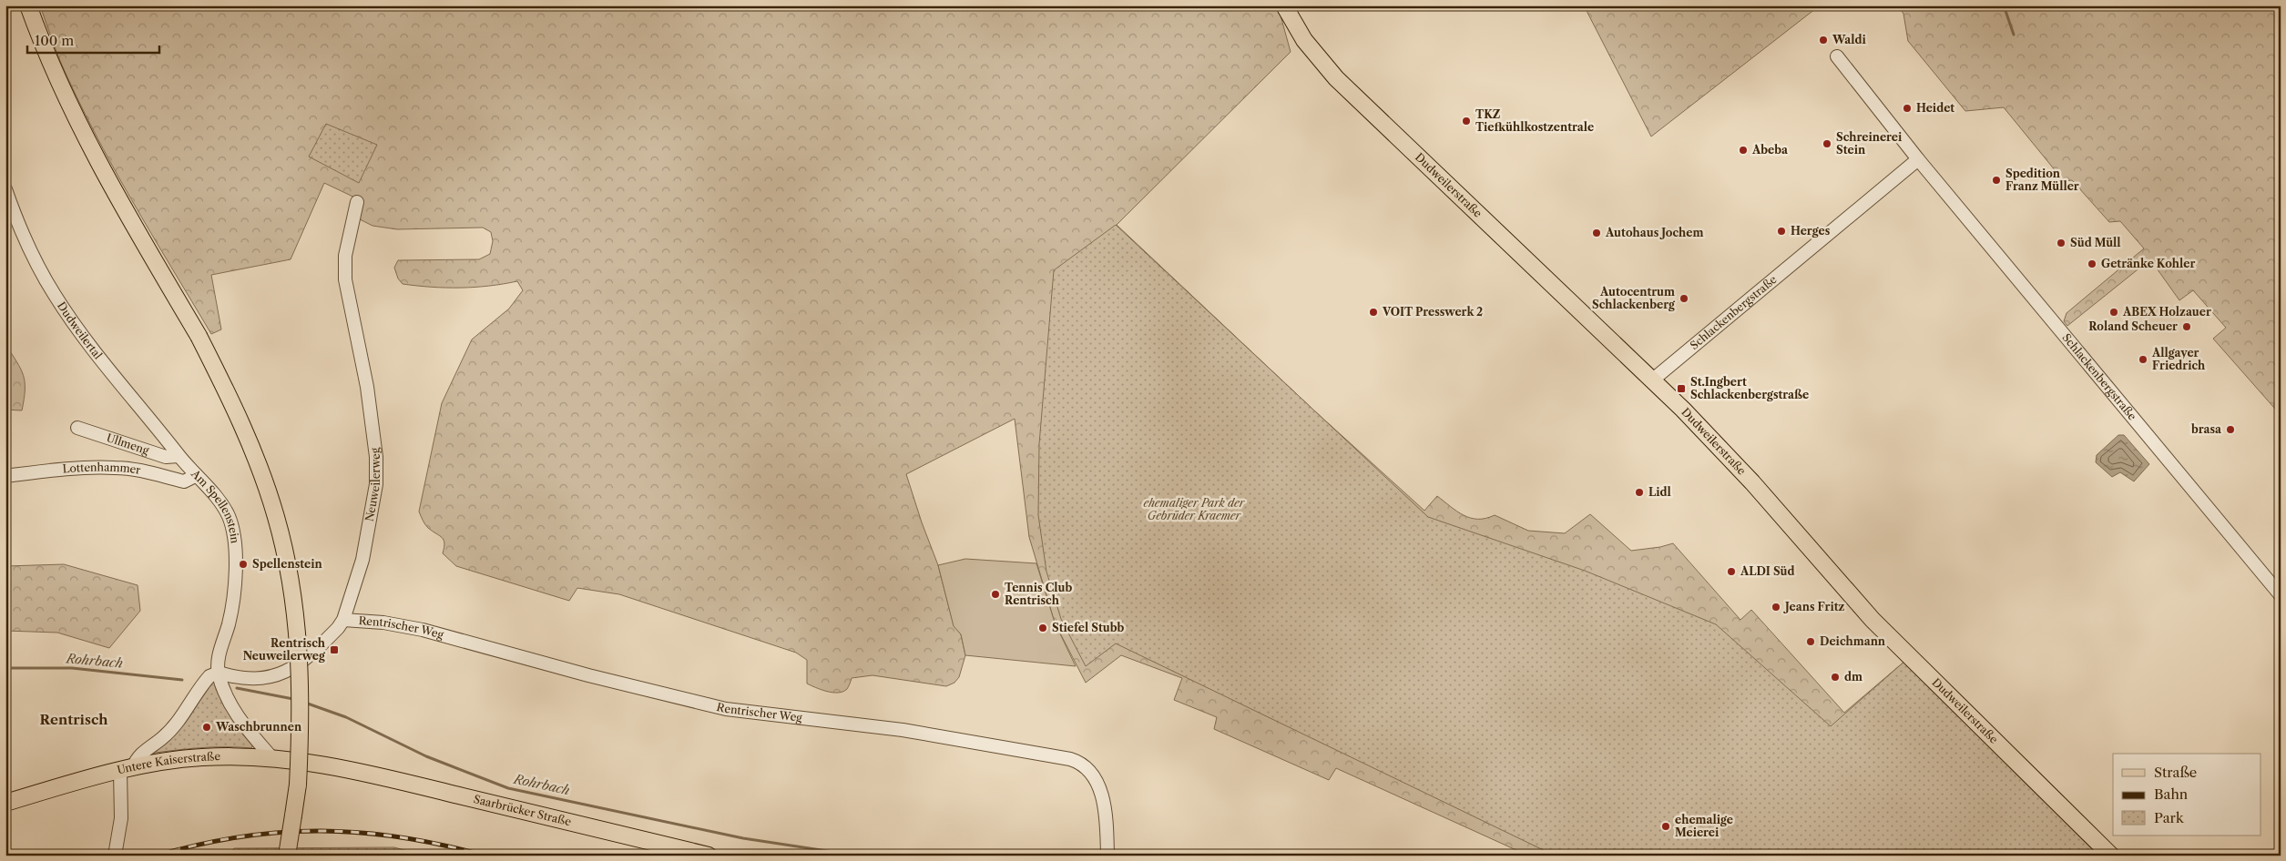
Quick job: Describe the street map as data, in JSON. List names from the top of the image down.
{
  "streets": {
    "main road": ["Dudweilerstraße", "Untere Kaiserstraße", "Saarbrücker Straße"],
    "street": [
      "Schlackenbergstraße",
      "Dudweilertal",
      "Ullmeng",
      "Lottenhammer",
      "Neuweilerweg",
      "Am Spellenstein",
      "Rentrischer Weg"
    ]
  },
  "crossings": [
    ["Dudweilerstraße", "Schlackenbergstraße"],
    ["Dudweilertal", "Ullmeng"],
    ["Dudweilertal", "Am Spellenstein"],
    ["Ullmeng", "Am Spellenstein"],
    ["Lottenhammer", "Am Spellenstein"],
    ["Neuweilerweg", "Am Spellenstein"],
    ["Neuweilerweg", "Rentrischer Weg"],
    ["Am Spellenstein", "Untere Kaiserstraße"],
    ["Untere Kaiserstraße", "Saarbrücker Straße"]
  ],
  "districts": ["Rentrisch"],
  "water": ["Rohrbach"],
  "parks": ["ehemaliger Park der Gebrüder Kraemer"],
  "places": {
    "other": [
      "Waldi",
      "Heidet",
      "TKZ Tiefkühlkostzentrale",
      "Schreinerei Stein",
      "Abeba",
      "Spedition Franz Müller",
      "Herges",
      "Autohaus Jochem",
      "Süd Müll",
      "Getränke Kohler",
      "Autocentrum Schlackenberg",
      "VOIT Presswerk 2",
      "ABEX Holzauer",
      "Roland Scheuer",
      "Allgayer Friedrich",
      "brasa",
      "Lidl",
      "Spellenstein",
      "ALDI Süd",
      "Tennis Club Rentrisch",
      "Jeans Fritz",
      "Stiefel Stubb",
      "Deichmann",
      "dm",
      "Waschbrunnen",
      "ehemalige Meierei"
    ],
    "transit": ["St.Ingbert Schlackenbergstraße", "Rentrisch Neuweilerweg"]
  },
  "legend": ["Straße", "Bahn", "Park"],
  "scale_bar": "100 m"
}
